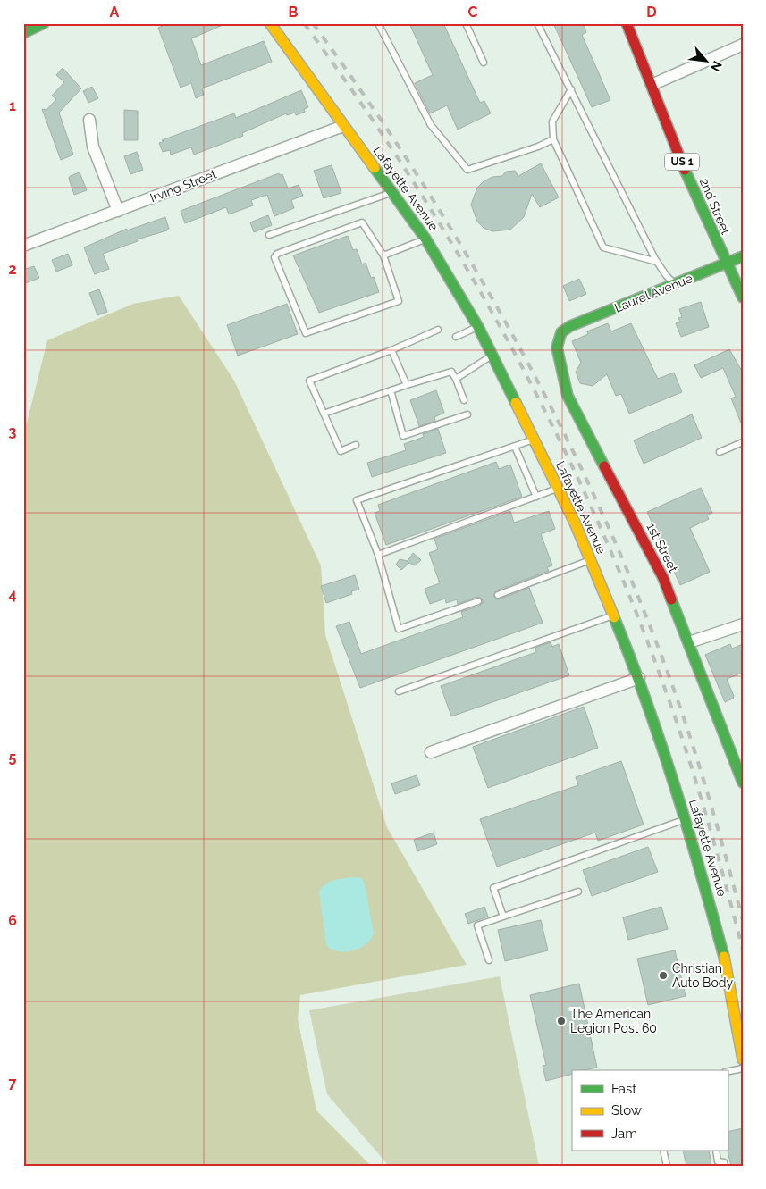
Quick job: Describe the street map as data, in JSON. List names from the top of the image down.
{
  "streets": {
    "street": [
      "US 1",
      "Irving Street",
      "Lafayette Avenue",
      "2nd Street",
      "Laurel Avenue",
      "1st Street"
    ]
  },
  "crossings": [
    ["Irving Street", "Lafayette Avenue"],
    ["2nd Street", "Laurel Avenue"],
    ["Laurel Avenue", "1st Street"]
  ],
  "places": ["Christian Auto Body", "The American Legion Post 60"],
  "legend": ["Fast", "Slow", "Jam"],
  "north": "bottom right",
  "grid": {
    "columns": [
      "A",
      "B",
      "C",
      "D"
    ],
    "rows": [
      "1",
      "2",
      "3",
      "4",
      "5",
      "6",
      "7"
    ]
  }
}
